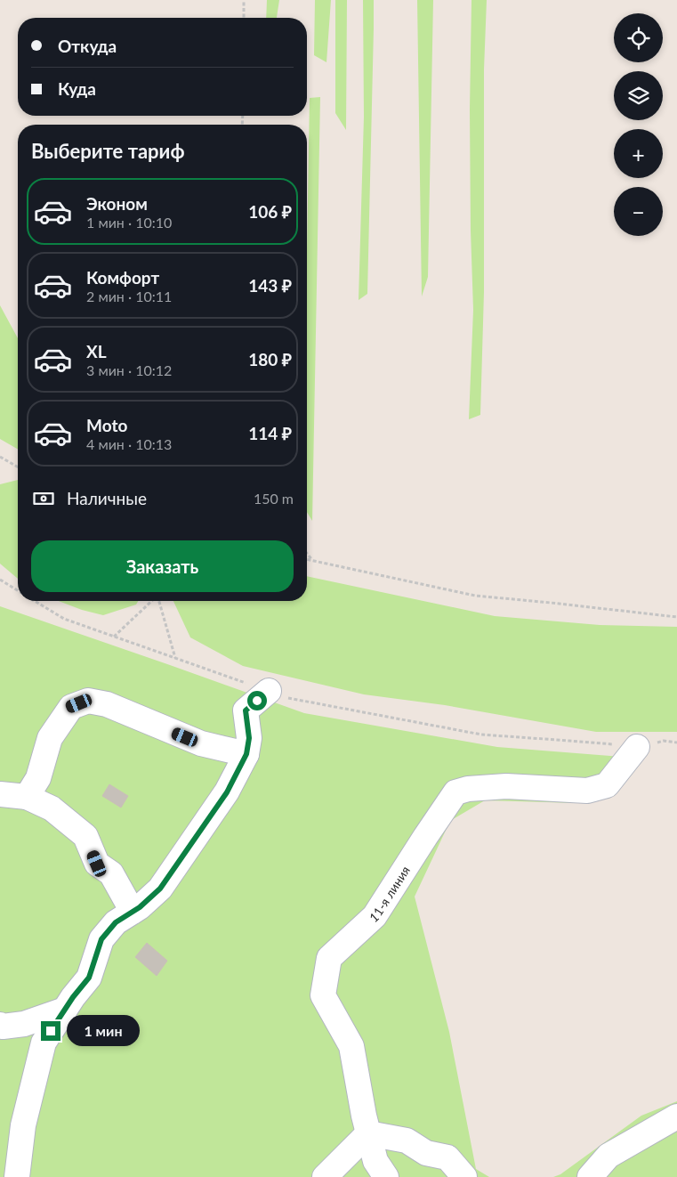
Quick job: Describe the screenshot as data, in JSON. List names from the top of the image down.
{
  "streets": {
    "lane": ["11-я линия"]
  },
  "page": {
    "map_buttons": ["+", "−"],
    "banner": ["Откуда", "Куда"],
    "heading": "Выберите тариф",
    "list": [
      {
        "name": "Эконом",
        "note": "1 мин · 10:10",
        "value": "106 ₽"
      },
      {
        "name": "Комфорт",
        "note": "2 мин · 10:11",
        "value": "143 ₽"
      },
      {
        "name": "XL",
        "note": "3 мин · 10:12",
        "value": "180 ₽"
      },
      {
        "name": "Moto",
        "note": "4 мин · 10:13",
        "value": "114 ₽"
      }
    ],
    "pay": ["Наличные", "150 m"],
    "buttons": "Заказать",
    "bubble": "1 мин"
  }
}
